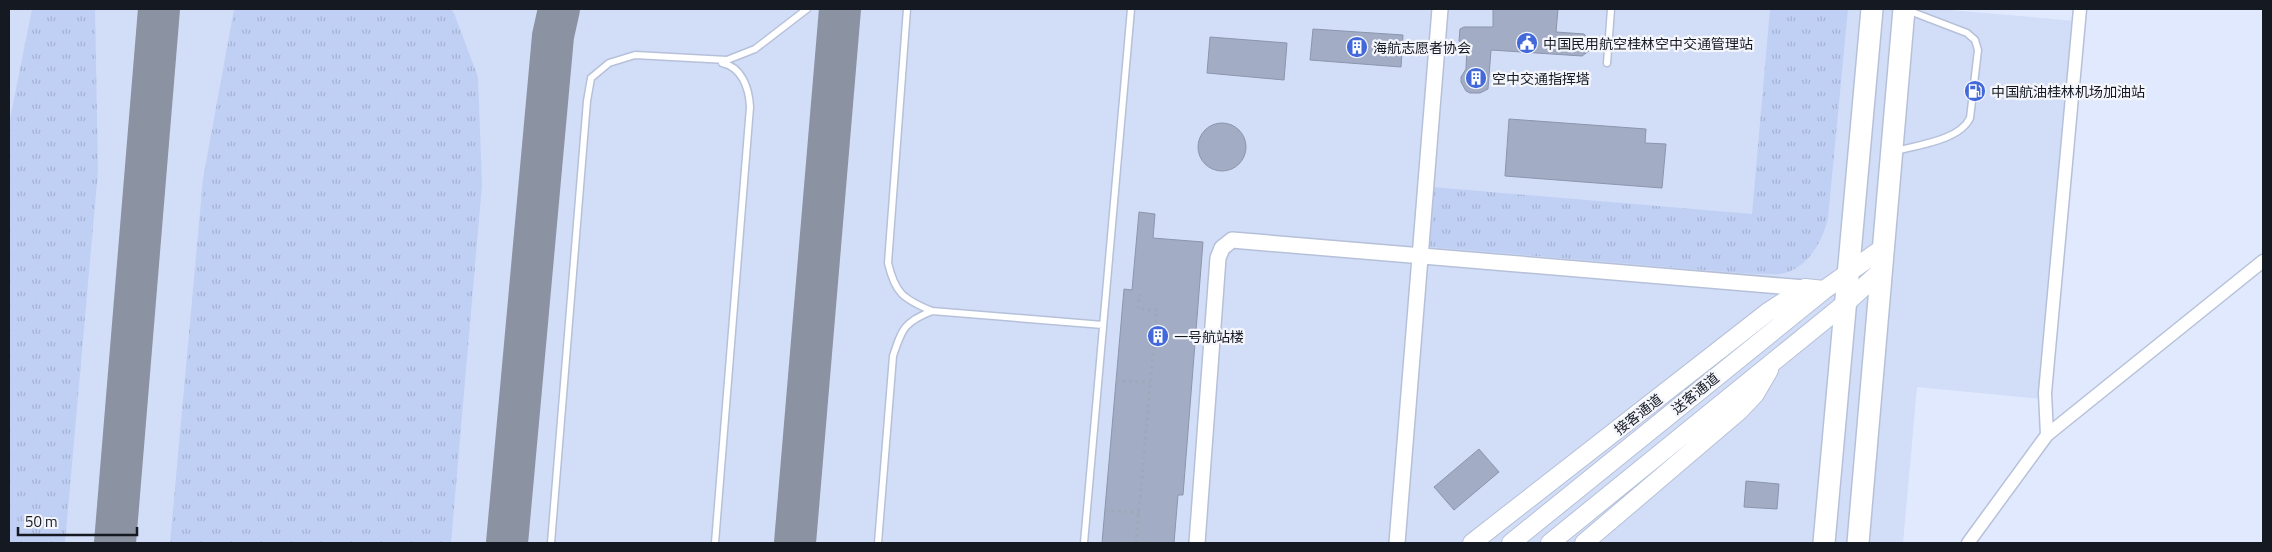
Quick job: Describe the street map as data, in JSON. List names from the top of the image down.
{
  "streets": {
    "main road": ["送客通道", "接客通道"]
  },
  "places": {
    "public building": ["中国民用航空桂林空中交通管理站"],
    "building": ["海航志愿者协会", "空中交通指挥塔", "一号航站楼"],
    "fuel station": ["中国航油桂林机场加油站"]
  },
  "scale_bar": "50 m"
}
